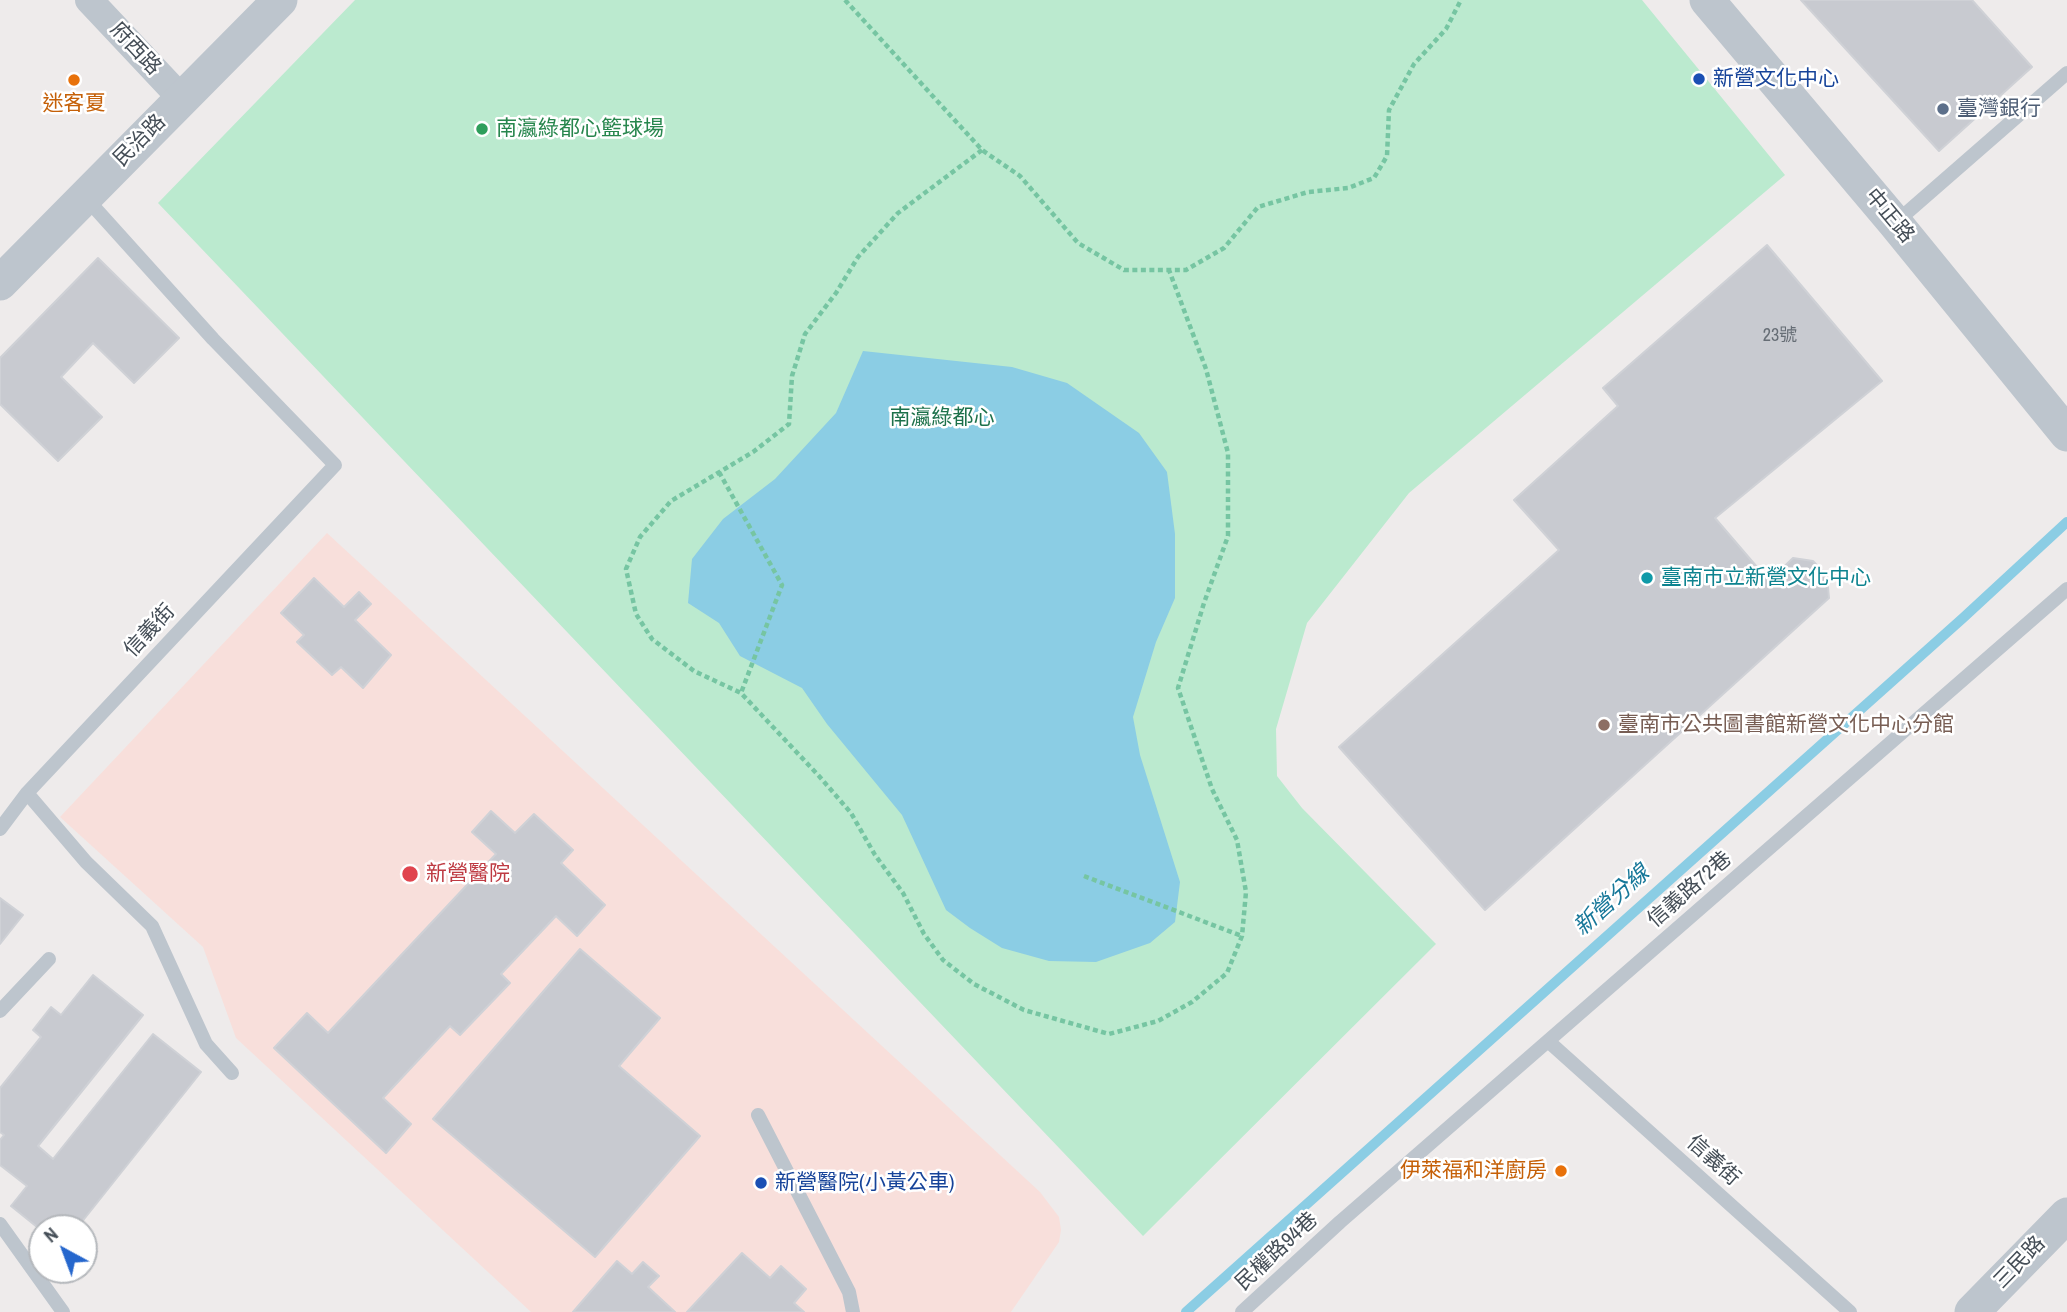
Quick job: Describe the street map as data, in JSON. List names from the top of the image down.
{
  "streets": {
    "street": [
      "府西路",
      "民治路",
      "中正路",
      "三民路"
    ],
    "lane": ["信義街", "信義路72巷", "民權路94巷"]
  },
  "crossings": [
    ["府西路", "民治路"],
    ["民治路", "信義街"],
    ["信義街", "信義路72巷"],
    ["信義路72巷", "民權路94巷"]
  ],
  "water": ["新營分線"],
  "parks": ["南瀛綠都心"],
  "places": [
    "新營文化中心",
    "迷客夏",
    "臺灣銀行",
    "南瀛綠都心籃球場",
    "臺南市立新營文化中心",
    "臺南市公共圖書館新營文化中心分館",
    "新營醫院",
    "伊萊福和洋廚房",
    "新營醫院(小黃公車)"
  ],
  "house_numbers": ["23號"],
  "north": "top left"
}
